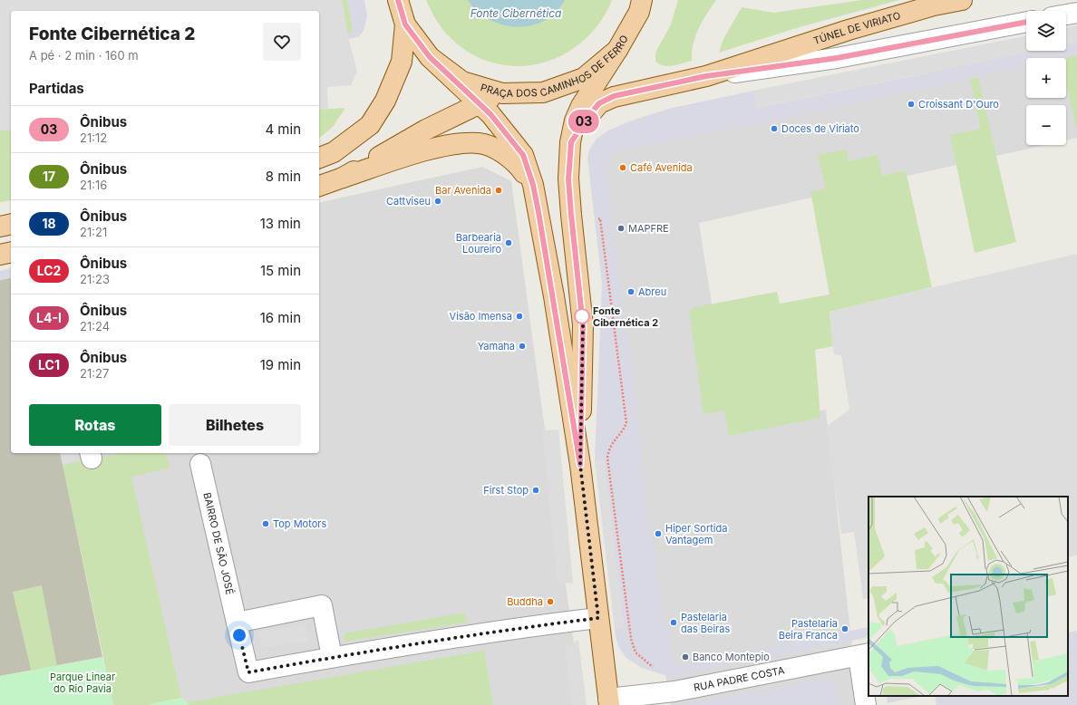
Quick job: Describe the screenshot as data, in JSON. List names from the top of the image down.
{
  "streets": {
    "main road": ["TÚNEL DE VIRIATO", "PRAÇA DOS CAMINHOS DE FERRO"],
    "street": ["BAIRRO DE SÃO JOSÉ", "RUA PADRE COSTA"]
  },
  "water": ["Fonte Cibernética"],
  "parks": ["Parque Linear do Rio Pavia"],
  "places": [
    "Croissant D'Ouro",
    "Doces de Viriato",
    "Café Avenida",
    "Bar Avenida",
    "Cattviseu",
    "MAPFRE",
    "Barbearia Loureiro",
    "Abreu",
    "Visão Imensa",
    "Fonte Cibernética 2",
    "Yamaha",
    "First Stop",
    "Top Motors",
    "Hiper Sortida Vantagem",
    "Buddha",
    "Pastelaria das Beiras",
    "Pastelaria Beira Franca",
    "Banco Montepio"
  ],
  "lines": ["bus line 03"],
  "page": {
    "on_map": "03",
    "map_buttons": ["+", "−"],
    "heading": [
      ["Fonte Cibernética 2", "A pé · 2 min · 160 m"],
      "Partidas"
    ],
    "list": [
      {
        "mark": "03",
        "name": "Ônibus",
        "note": "21:12",
        "value": "4 min"
      },
      {
        "mark": "17",
        "name": "Ônibus",
        "note": "21:16",
        "value": "8 min"
      },
      {
        "mark": "18",
        "name": "Ônibus",
        "note": "21:21",
        "value": "13 min"
      },
      {
        "mark": "LC2",
        "name": "Ônibus",
        "note": "21:23",
        "value": "15 min"
      },
      {
        "mark": "L4-I",
        "name": "Ônibus",
        "note": "21:24",
        "value": "16 min"
      },
      {
        "mark": "LC1",
        "name": "Ônibus",
        "note": "21:27",
        "value": "19 min"
      }
    ],
    "buttons": ["Rotas", "Bilhetes"]
  }
}
